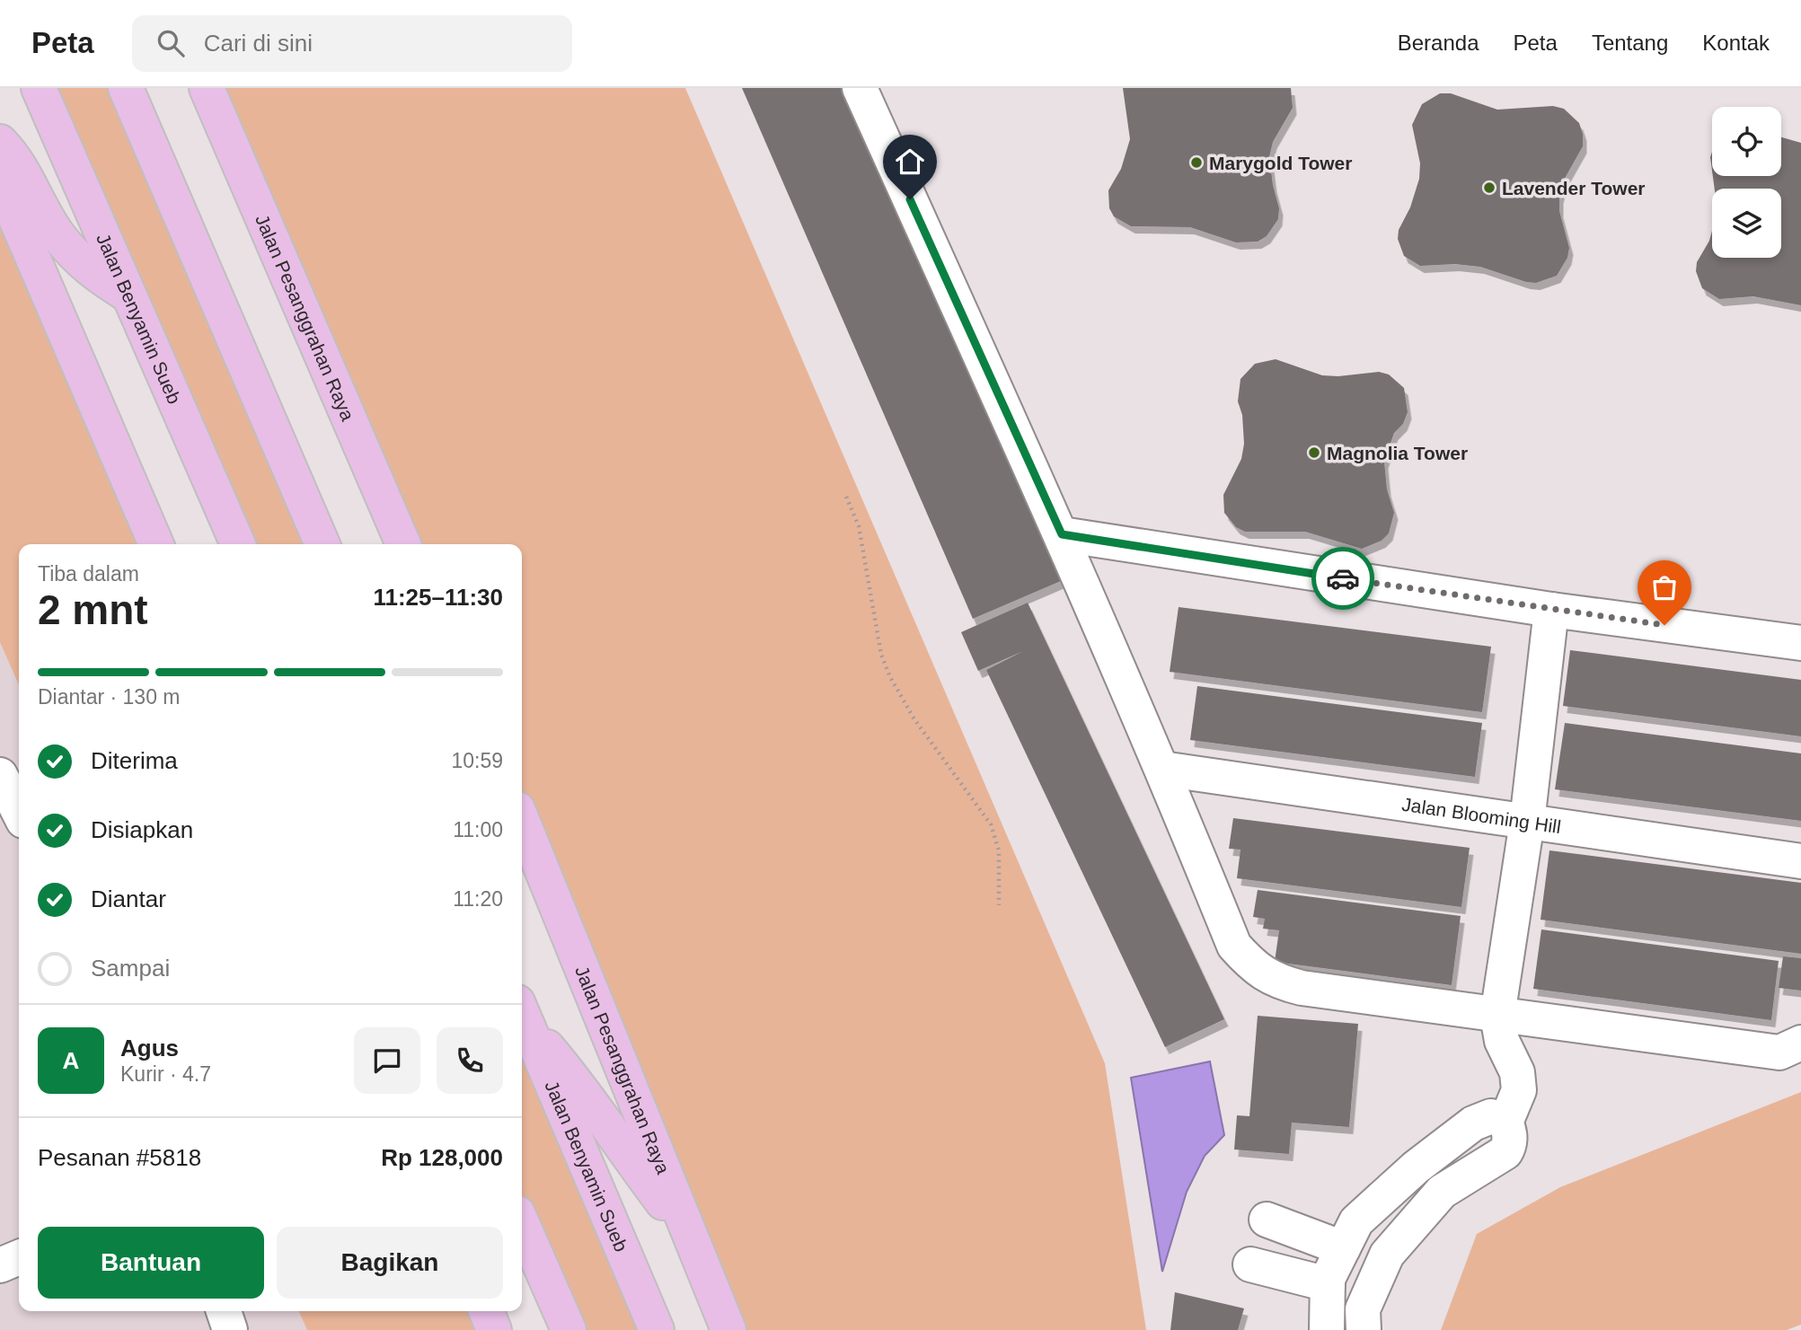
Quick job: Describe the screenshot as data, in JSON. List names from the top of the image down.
{
  "streets": {
    "main road": ["Jalan Pesanggrahan Raya", "Jalan Benyamin Sueb"],
    "street": ["Jalan Blooming Hill"]
  },
  "places": ["Marygold Tower", "Lavender Tower", "Magnolia Tower"],
  "page": {
    "header": "Peta",
    "search": "Cari di sini",
    "nav": [
      "Beranda",
      "Peta",
      "Tentang",
      "Kontak"
    ],
    "heading": ["2 mnt", "Tiba dalam", "11:25–11:30"],
    "panel": [
      "Agus",
      "Kurir · 4.7",
      "Pesanan #5818",
      "Rp 128,000"
    ],
    "bar": "Diantar · 130 m",
    "list": [
      ["Diterima", "10:59"],
      ["Disiapkan", "11:00"],
      ["Diantar", "11:20"],
      "Sampai"
    ],
    "round": "A",
    "buttons": ["Bantuan", "Bagikan"]
  }
}
